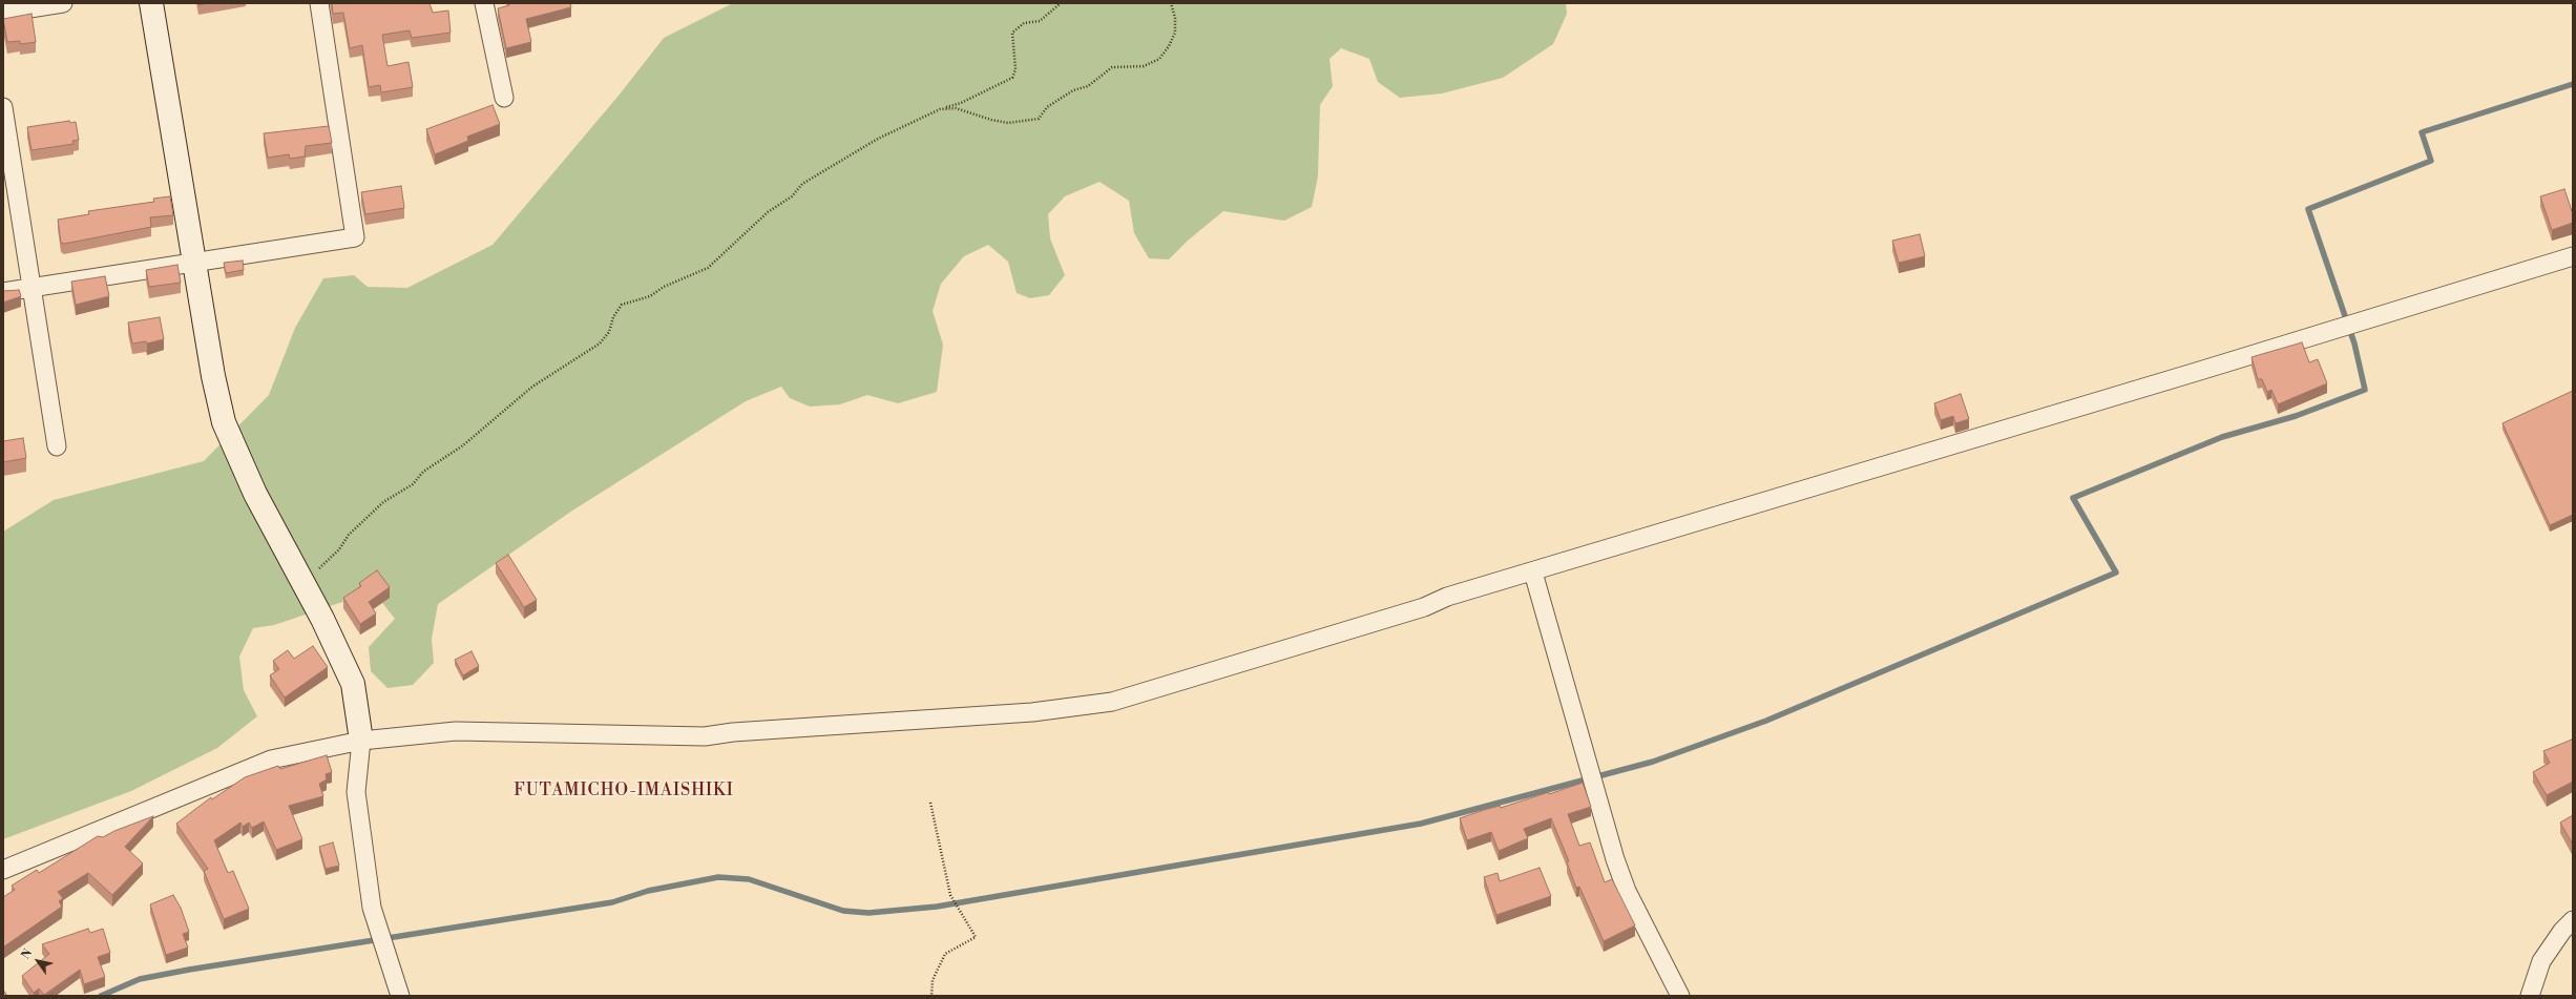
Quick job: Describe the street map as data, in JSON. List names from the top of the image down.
{
  "districts": ["FUTAMICHO-IMAISHIKI"],
  "north": "top left"
}
